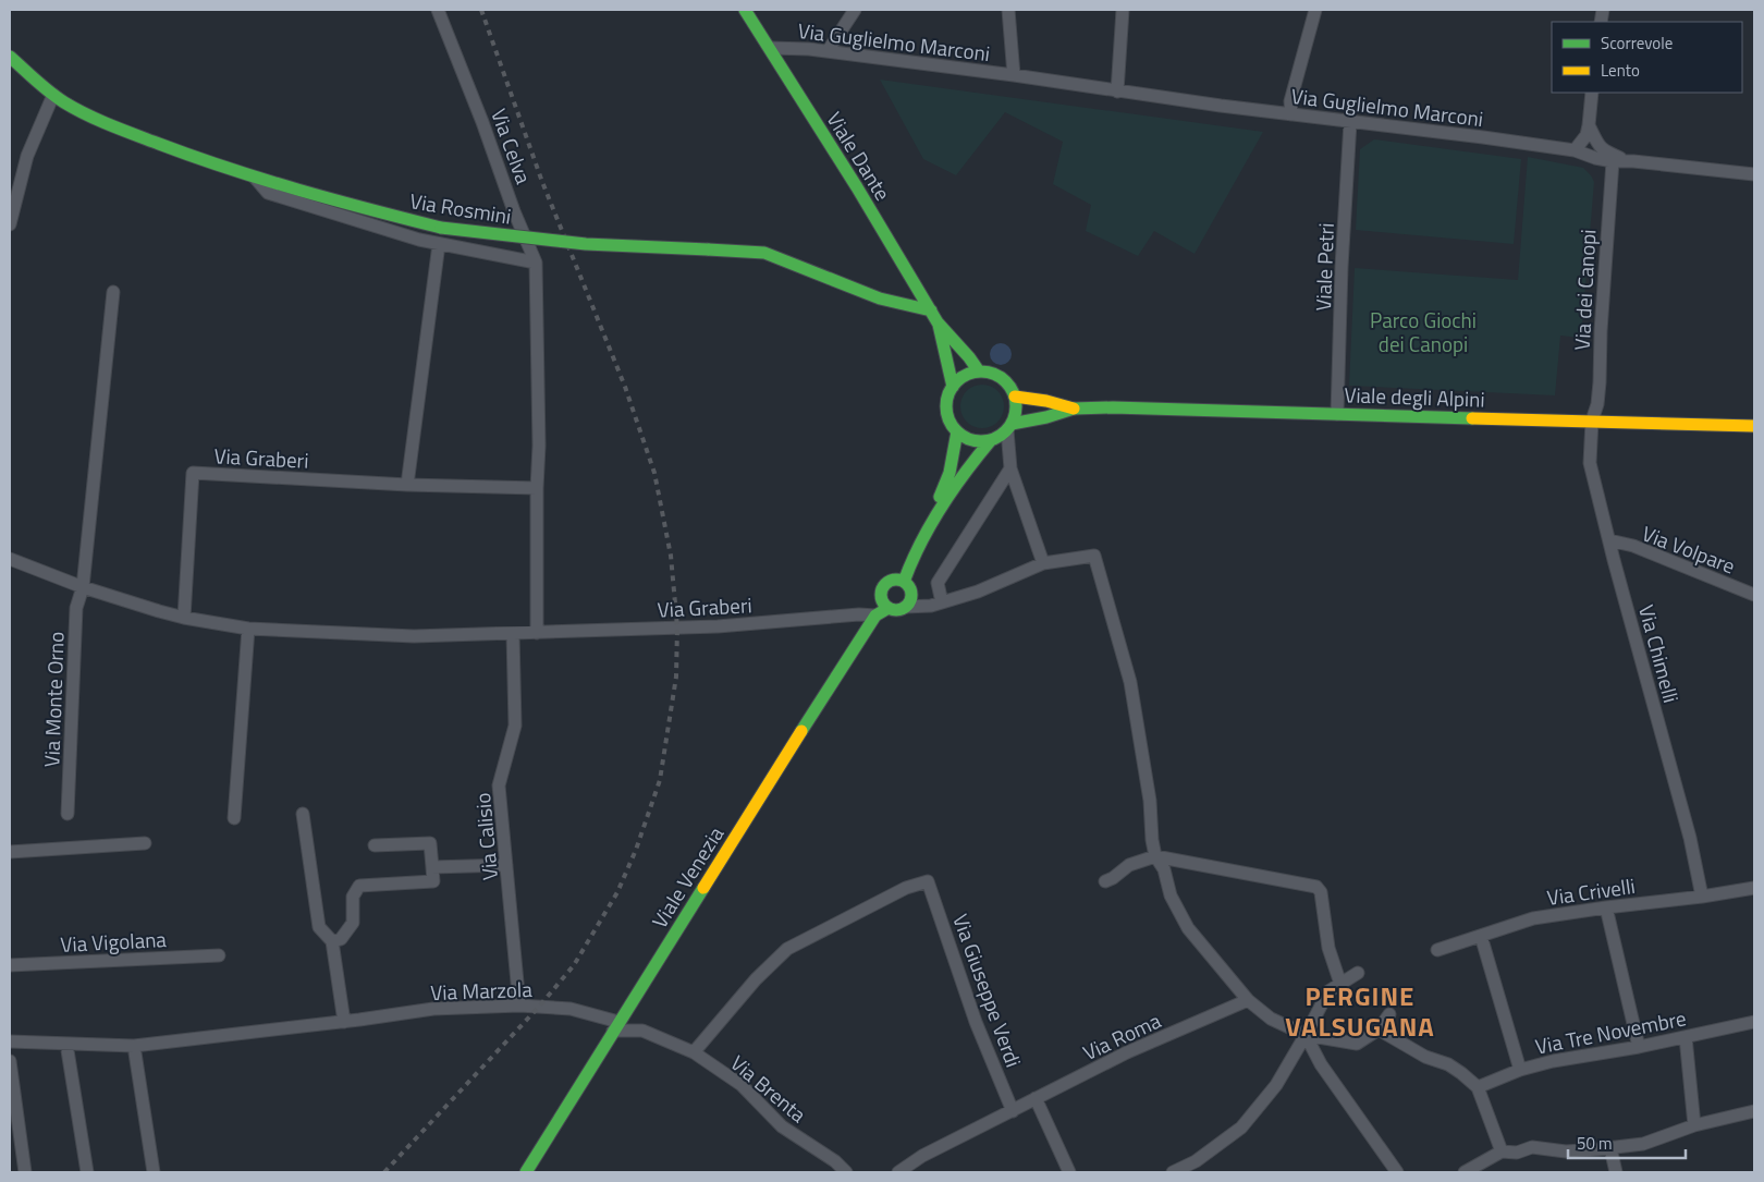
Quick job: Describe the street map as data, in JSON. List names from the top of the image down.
{
  "streets": {
    "main road": [
      "Viale Dante",
      "Via Rosmini",
      "Viale degli Alpini",
      "Viale Venezia"
    ],
    "street": [
      "Via Guglielmo Marconi",
      "Via Celva",
      "Viale Petri",
      "Via dei Canopi",
      "Via Graberi",
      "Via Volpare",
      "Via Chimelli",
      "Via Monte Orno",
      "Via Calisio",
      "Via Crivelli",
      "Via Vigolana",
      "Via Marzola",
      "Via Giuseppe Verdi",
      "Via Tre Novembre",
      "Via Roma",
      "Via Brenta"
    ]
  },
  "crossings": [
    ["Via Guglielmo Marconi", "Viale Dante"],
    ["Via Guglielmo Marconi", "Viale Petri"],
    ["Via Guglielmo Marconi", "Via dei Canopi"],
    ["Viale Dante", "Via Rosmini"],
    ["Viale Petri", "Viale degli Alpini"],
    ["Via dei Canopi", "Viale degli Alpini"],
    ["Via dei Canopi", "Via Chimelli"],
    ["Viale degli Alpini", "Via Chimelli"],
    ["Via Graberi", "Via Monte Orno"],
    ["Via Graberi", "Via Calisio"],
    ["Via Graberi", "Viale Venezia"],
    ["Via Volpare", "Via Chimelli"],
    ["Via Chimelli", "Via Crivelli"],
    ["Via Calisio", "Via Marzola"],
    ["Viale Venezia", "Via Marzola"],
    ["Viale Venezia", "Via Brenta"],
    ["Via Marzola", "Via Brenta"],
    ["Via Giuseppe Verdi", "Via Roma"],
    ["Via Giuseppe Verdi", "Via Brenta"]
  ],
  "districts": ["PERGINE VALSUGANA"],
  "parks": ["Parco Giochi dei Canopi"],
  "legend": ["Scorrevole", "Lento"],
  "scale_bar": "50 m"
}
